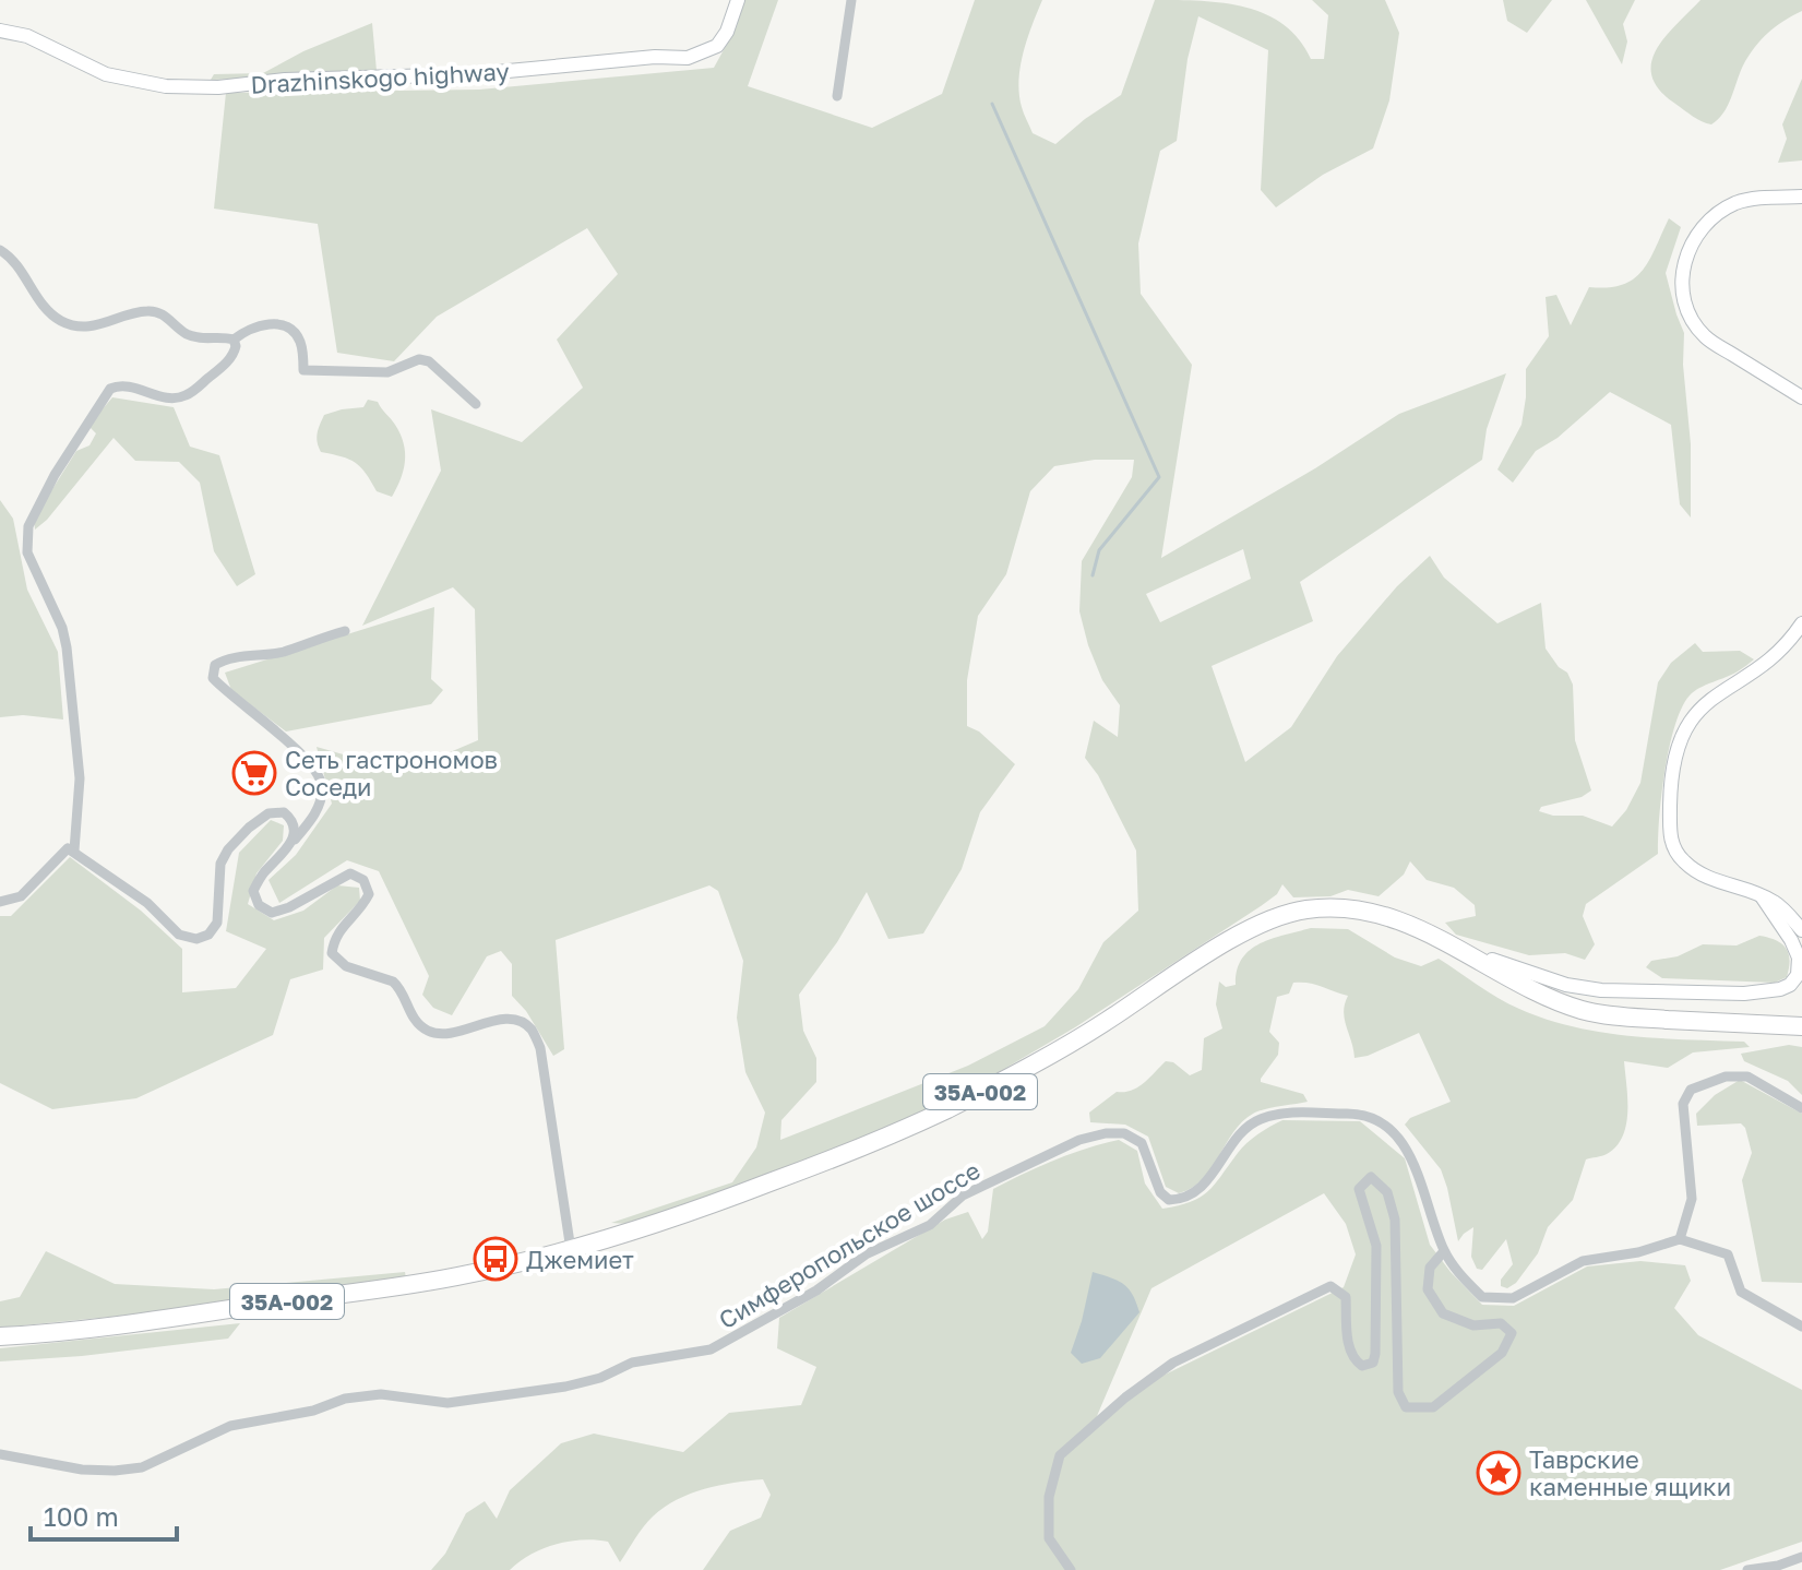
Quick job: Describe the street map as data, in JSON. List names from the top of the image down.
{
  "streets": {
    "highway": ["35А-002"],
    "main road": ["Drazhinskogo highway"],
    "street": ["Симферопольское шоссе"]
  },
  "places": {
    "supermarket": ["Сеть гастрономов Соседи"],
    "bus stop": ["Джемиет"],
    "place": ["Таврские каменные ящики"]
  },
  "scale_bar": "100 m"
}
